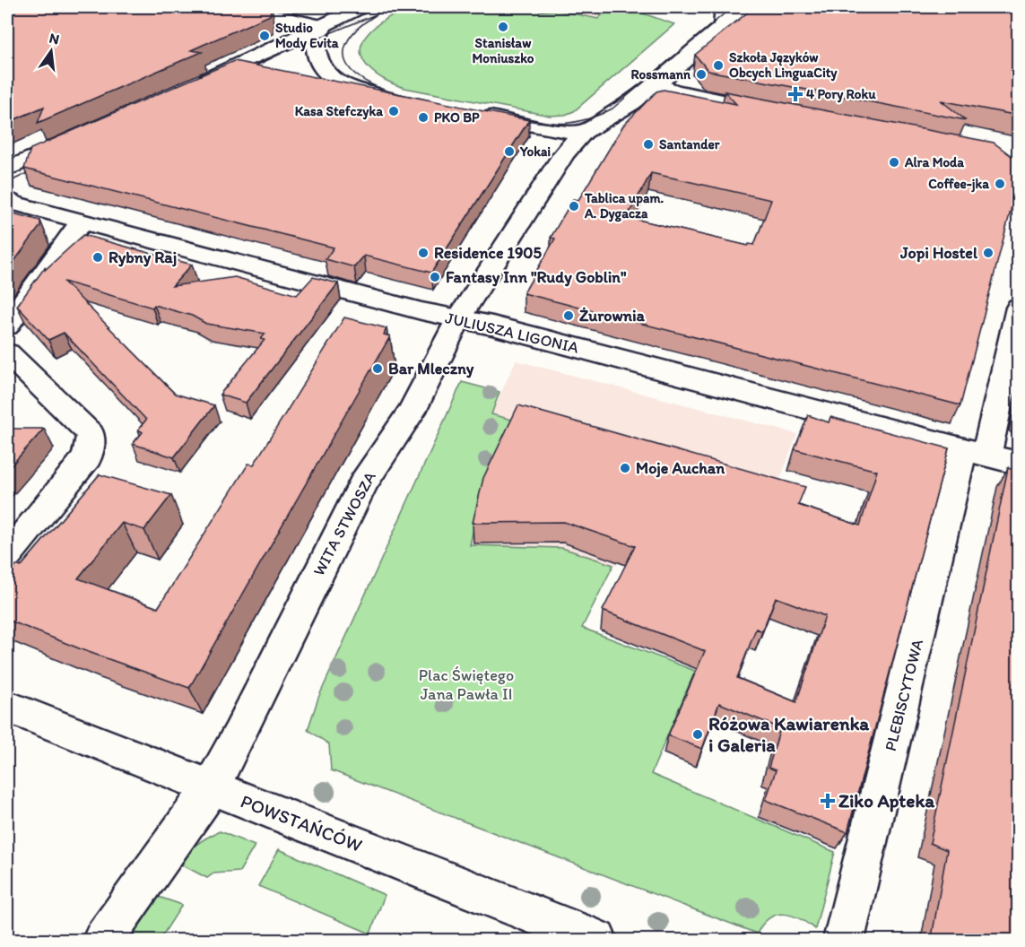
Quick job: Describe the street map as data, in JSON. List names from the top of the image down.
{
  "streets": {
    "street": [
      "JULIUSZA LIGONIA",
      "WITA STWOSZA",
      "PLEBISCYTOWA",
      "POWSTAŃCÓW"
    ]
  },
  "crossings": [
    ["JULIUSZA LIGONIA", "WITA STWOSZA"],
    ["JULIUSZA LIGONIA", "PLEBISCYTOWA"],
    ["WITA STWOSZA", "POWSTAŃCÓW"]
  ],
  "parks": ["Plac Świętego Jana Pawła II"],
  "places": {
    "other": [
      "Stanisław Moniuszko",
      "Studio Mody Evita",
      "Szkoła Języków Obcych LinguaCity",
      "Rossmann",
      "Kasa Stefczyka",
      "PKO BP",
      "Santander",
      "Yokai",
      "Alra Moda",
      "Coffee-jka",
      "Tablica upam. A. Dygacza",
      "Residence 1905",
      "Jopi Hostel",
      "Rybny Raj",
      "Fantasy Inn \"Rudy Goblin\"",
      "Żurownia",
      "Bar Mleczny",
      "Moje Auchan",
      "Różowa Kawiarenka i Galeria"
    ],
    "health": ["4 Pory Roku", "Ziko Apteka"]
  },
  "north": "top"
}
